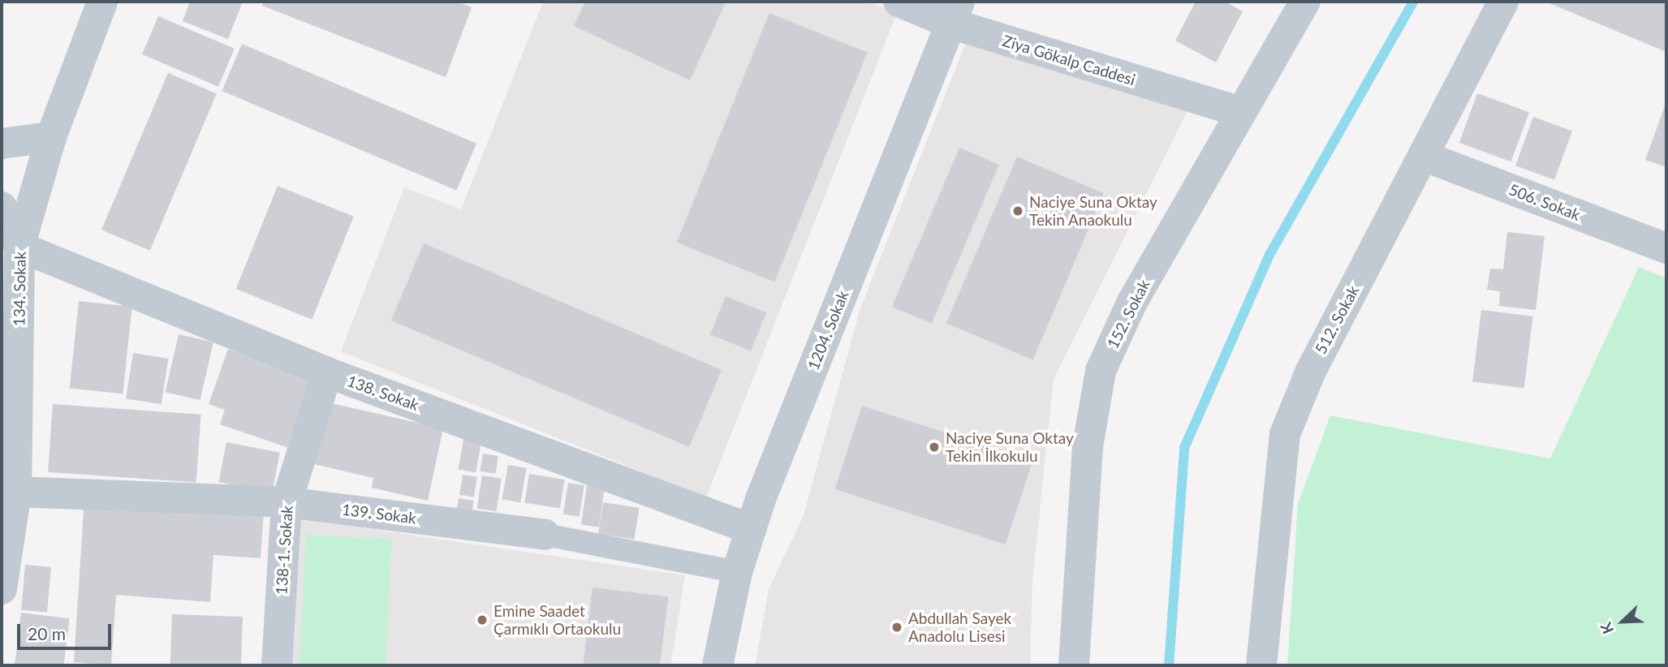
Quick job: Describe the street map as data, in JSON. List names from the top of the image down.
{
  "streets": {
    "street": [
      "Ziya Gökalp Caddesi",
      "506. Sokak",
      "134. Sokak",
      "152. Sokak",
      "512. Sokak",
      "1204. Sokak",
      "138. Sokak",
      "139. Sokak",
      "138-1. Sokak"
    ]
  },
  "crossings": [
    ["Ziya Gökalp Caddesi", "152. Sokak"],
    ["Ziya Gökalp Caddesi", "1204. Sokak"],
    ["506. Sokak", "512. Sokak"],
    ["134. Sokak", "138. Sokak"],
    ["134. Sokak", "139. Sokak"],
    ["1204. Sokak", "138. Sokak"],
    ["1204. Sokak", "139. Sokak"],
    ["138. Sokak", "138-1. Sokak"],
    ["139. Sokak", "138-1. Sokak"]
  ],
  "places": [
    "Naciye Suna Oktay Tekin Anaokulu",
    "Naciye Suna Oktay Tekin İlkokulu",
    "Emine Saadet Çarmıklı Ortaokulu",
    "Abdullah Sayek Anadolu Lisesi"
  ],
  "scale_bar": "20 m",
  "north": "bottom left"
}
